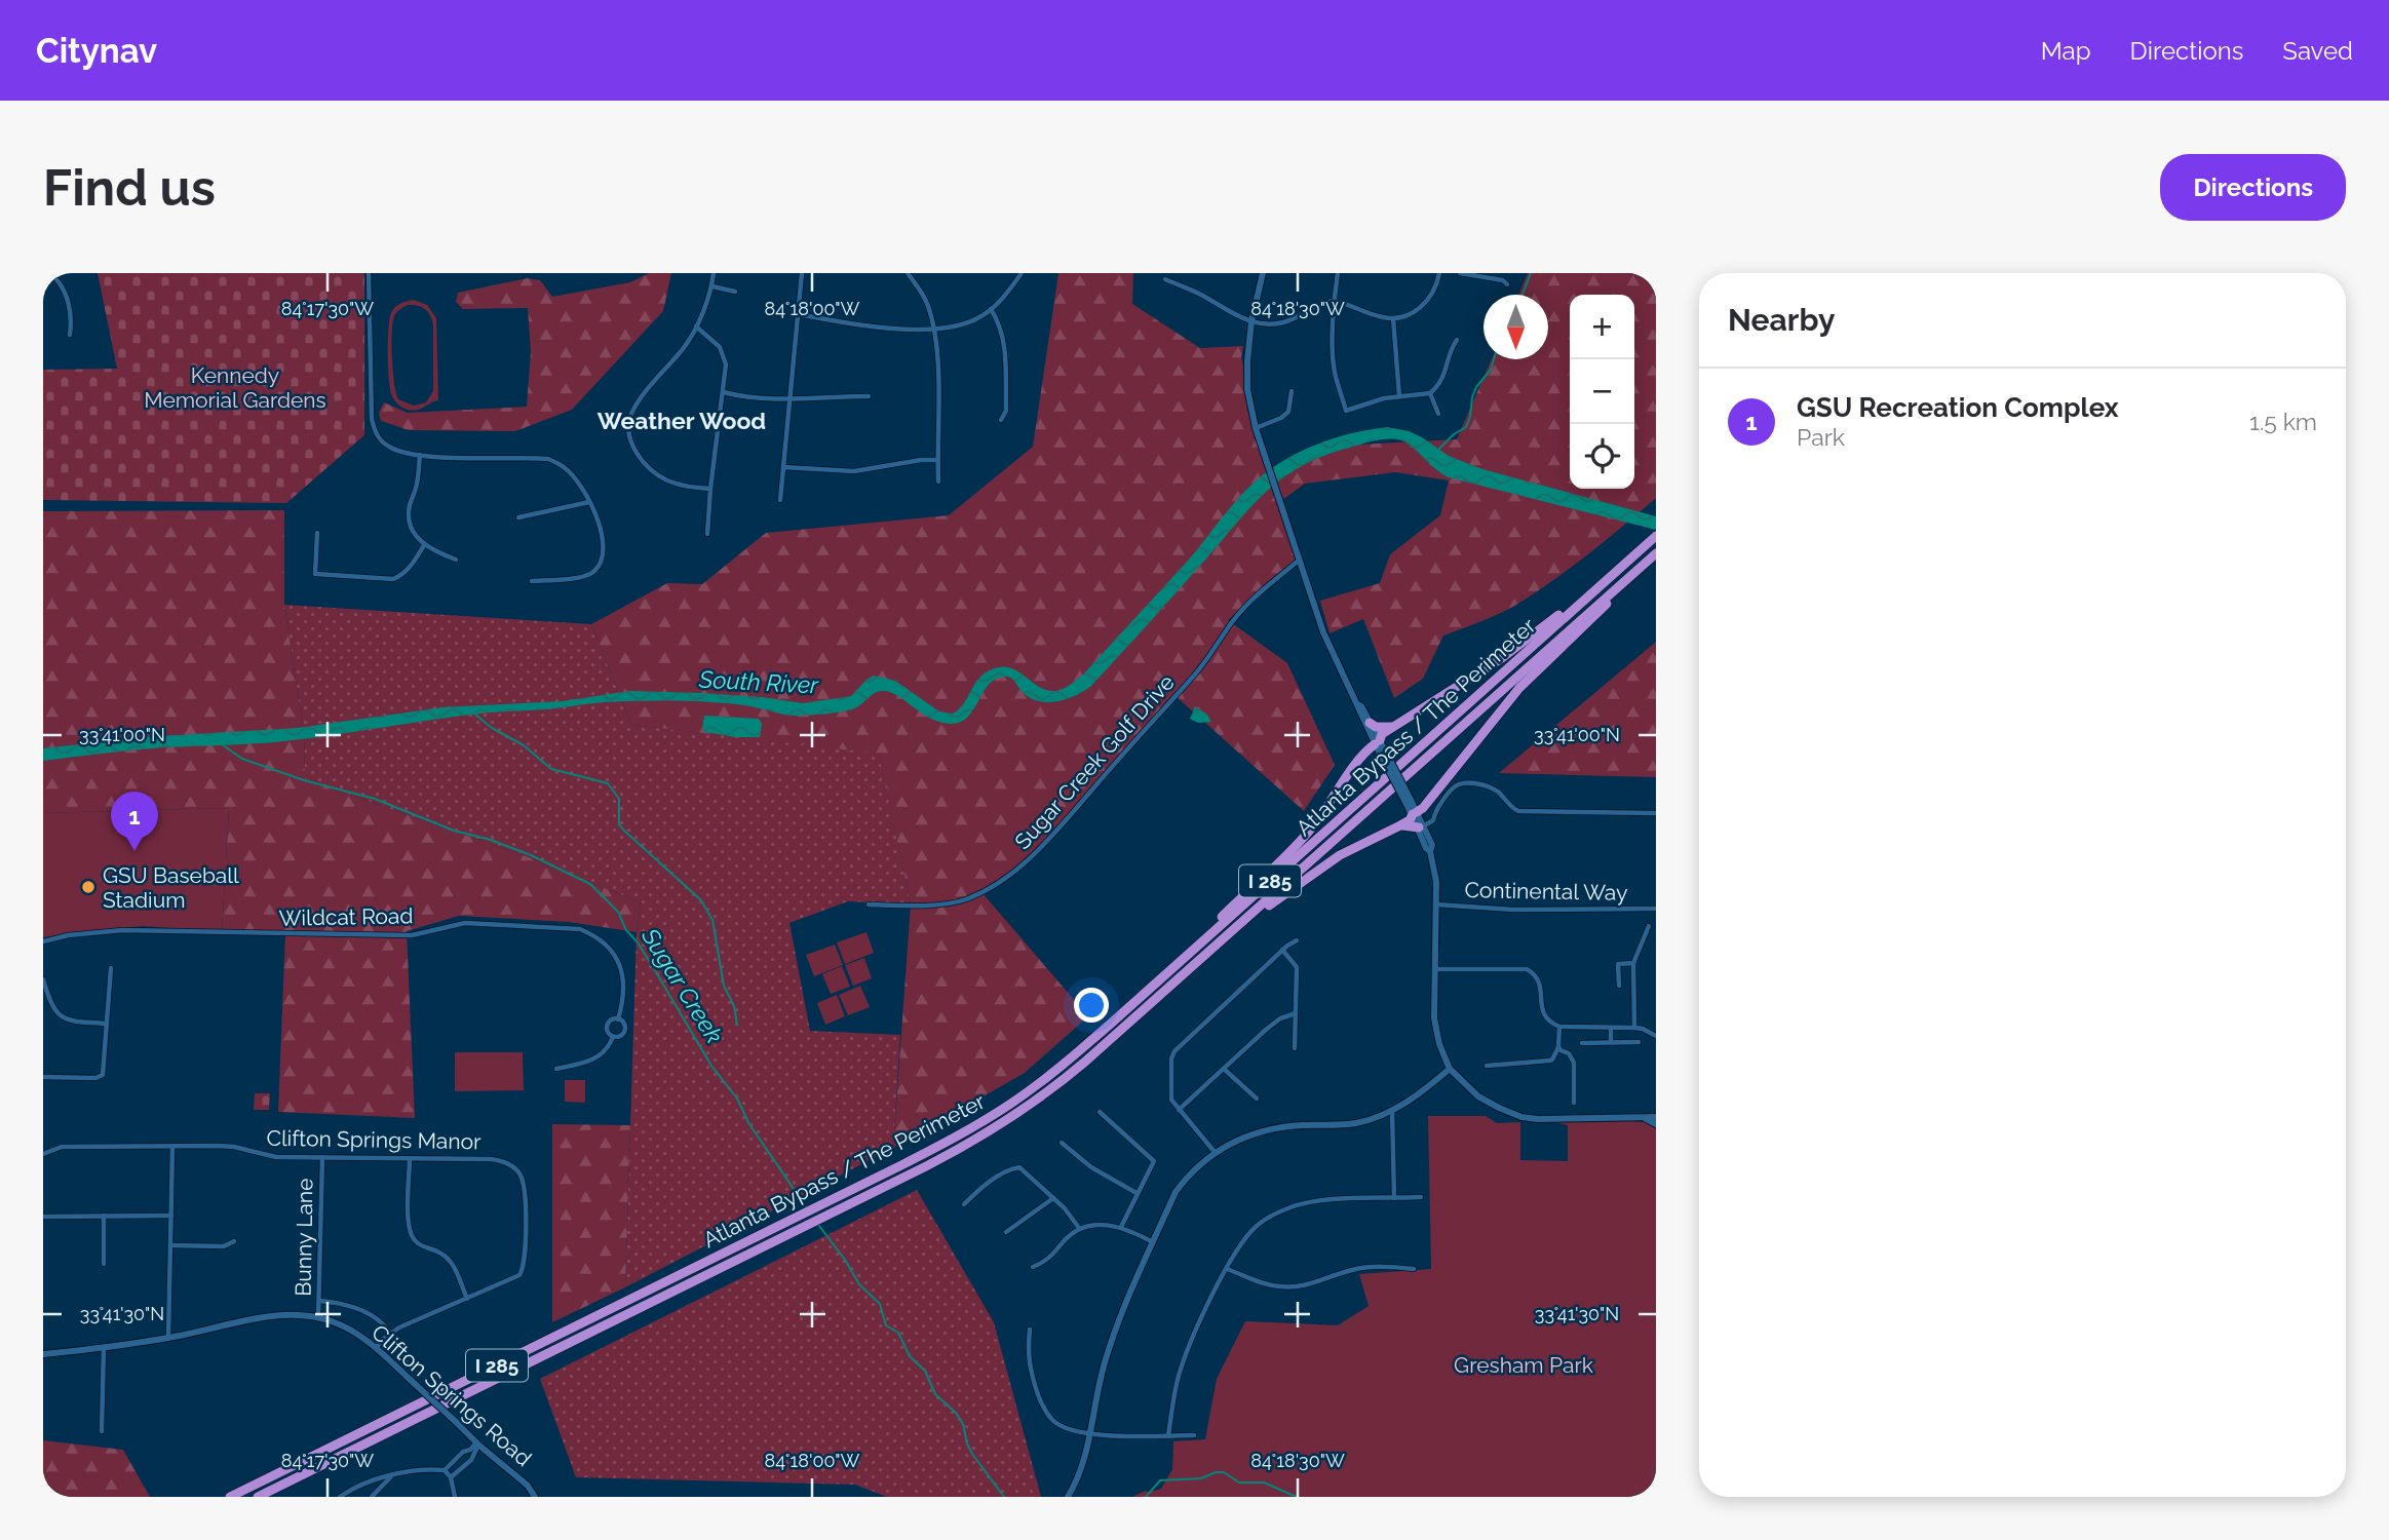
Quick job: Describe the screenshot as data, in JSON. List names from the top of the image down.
{
  "streets": {
    "highway": ["Atlanta Bypass / The Perimeter", "I 285"],
    "street": [
      "Sugar Creek Golf Drive",
      "Continental Way",
      "Wildcat Road",
      "Clifton Springs Manor",
      "Bunny Lane",
      "Clifton Springs Road"
    ]
  },
  "crossings": [
    ["Clifton Springs Manor", "Bunny Lane"],
    ["Clifton Springs Manor", "Clifton Springs Road"],
    ["Bunny Lane", "Clifton Springs Road"]
  ],
  "districts": ["Weather Wood"],
  "water": ["South River", "Sugar Creek"],
  "parks": ["Kennedy Memorial Gardens", "Gresham Park"],
  "places": ["GSU Baseball Stadium"],
  "north": "bottom",
  "page": {
    "header": "Citynav",
    "nav": ["Map", "Directions", "Saved"],
    "buttons": "Directions",
    "title": "Find us",
    "heading": "Nearby",
    "map_buttons": ["+", "−"],
    "list": [
      {
        "mark": "1",
        "name": "GSU Recreation Complex",
        "note": "Park",
        "value": "1.5 km"
      }
    ],
    "pins": "1"
  },
  "coordinates": [
    "84°17'30\"W",
    "84°18'00\"W",
    "84°18'30\"W",
    "33°41'00\"N",
    "33°41'30\"N"
  ]
}
